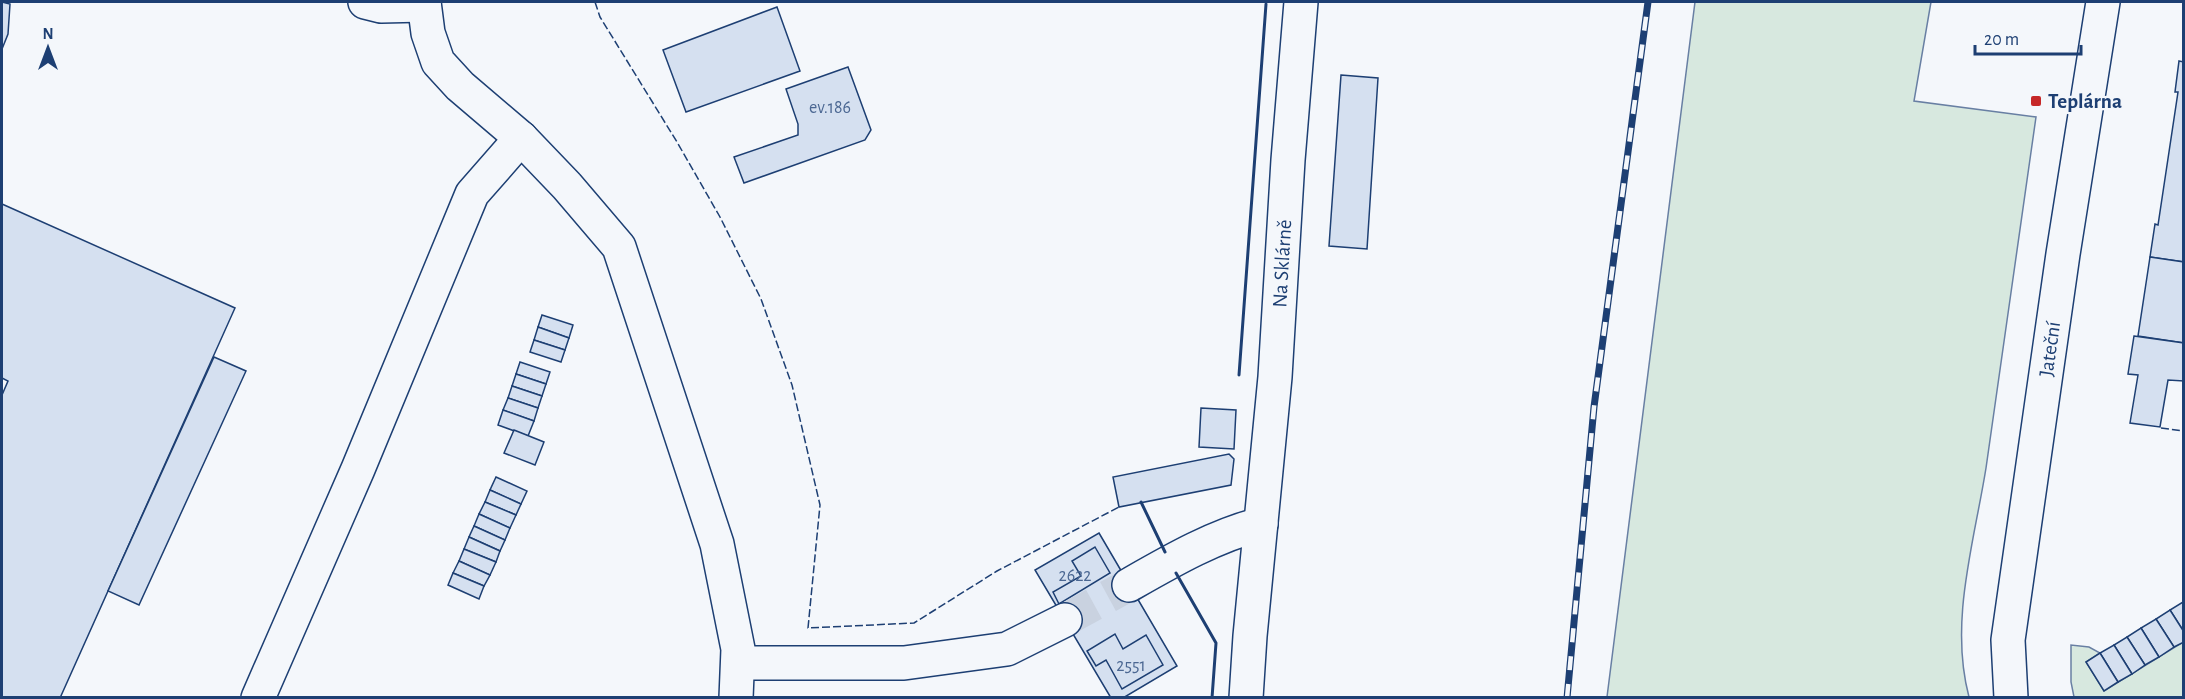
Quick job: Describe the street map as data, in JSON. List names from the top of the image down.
{
  "streets": {
    "street": ["Na Sklárně", "Jateční"]
  },
  "places": {
    "transit": ["Teplárna"]
  },
  "house_numbers": ["ev.186", "2622", "2551"],
  "scale_bar": "20 m",
  "north": "top"
}
